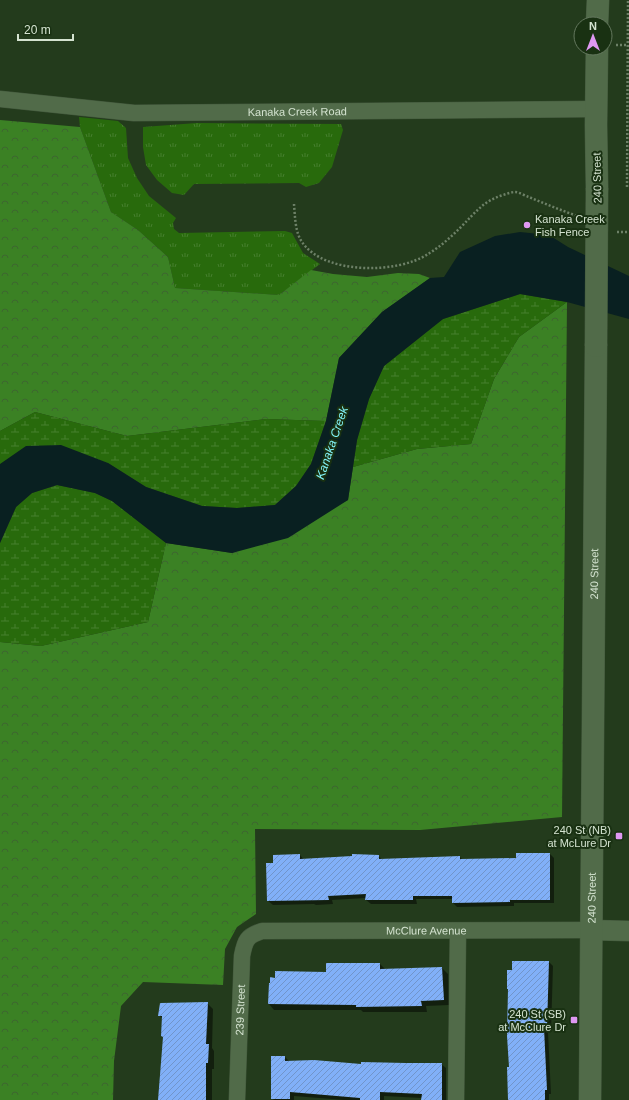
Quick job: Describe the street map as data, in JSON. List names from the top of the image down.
{
  "streets": {
    "main road": ["240 Street"],
    "street": ["Kanaka Creek Road", "McClure Avenue", "239 Street"]
  },
  "crossings": [
    ["Kanaka Creek Road", "240 Street"],
    ["240 Street", "McClure Avenue"],
    ["McClure Avenue", "239 Street"]
  ],
  "water": ["Kanaka Creek"],
  "places": {
    "other": ["Kanaka Creek Fish Fence"],
    "transit": ["240 St (NB) at McLure Dr", "240 St (SB) at McClure Dr"]
  },
  "scale_bar": "20 m",
  "north": "top"
}
